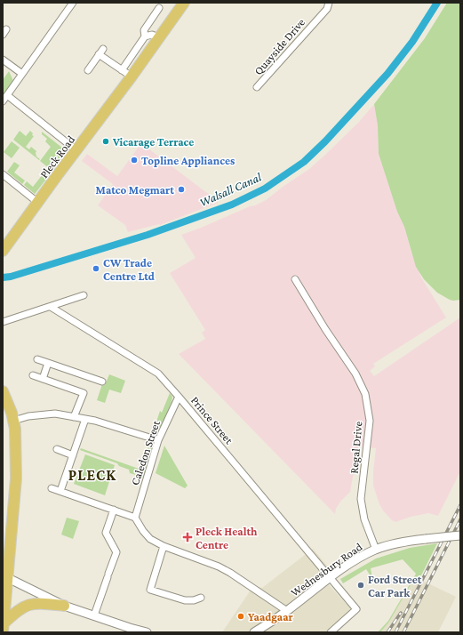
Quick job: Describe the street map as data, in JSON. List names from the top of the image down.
{
  "streets": {
    "highway": ["Pleck Road"],
    "street": [
      "Quayside Drive",
      "Prince Street",
      "Regal Drive",
      "Caledon Street",
      "Wednesbury Road"
    ]
  },
  "crossings": [
    ["Prince Street", "Caledon Street"],
    ["Prince Street", "Wednesbury Road"],
    ["Regal Drive", "Wednesbury Road"]
  ],
  "districts": ["PLECK"],
  "water": ["Walsall Canal"],
  "places": {
    "other": [
      "Vicarage Terrace",
      "Topline Appliances",
      "Matco Megmart",
      "CW Trade Centre Ltd",
      "Ford Street Car Park",
      "Yaadgaar"
    ],
    "health": ["Pleck Health Centre"]
  }
}
